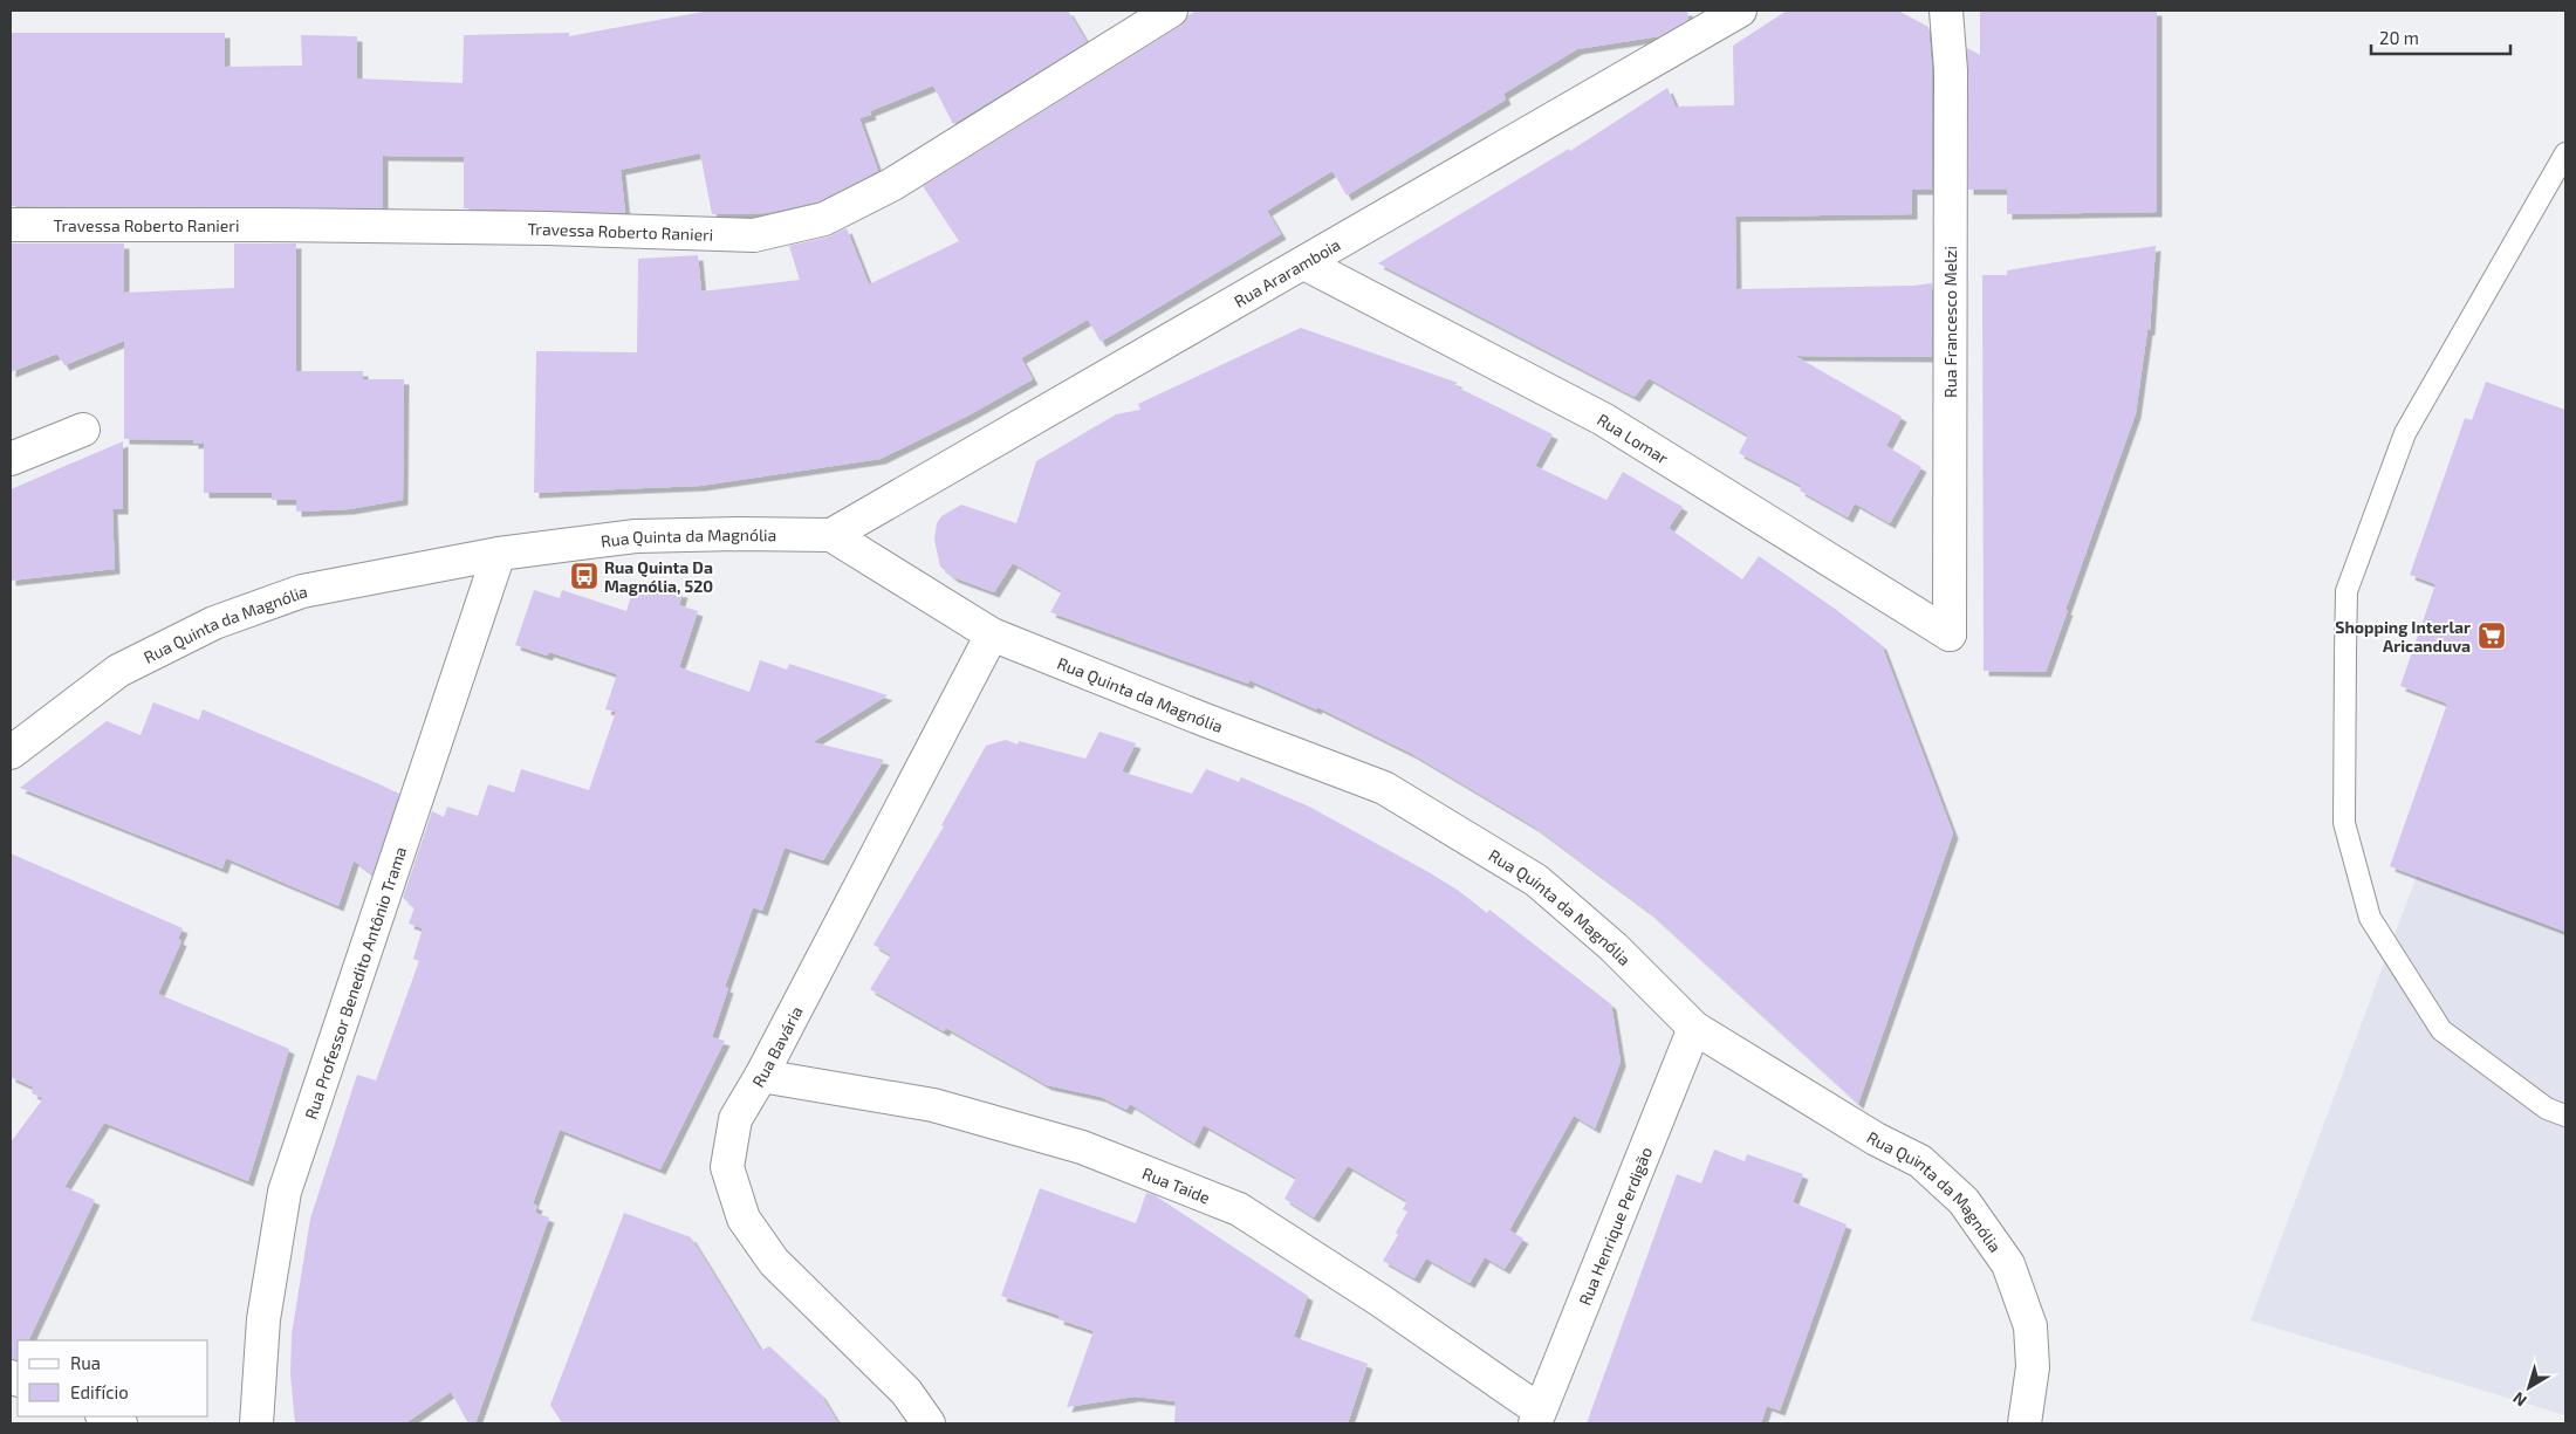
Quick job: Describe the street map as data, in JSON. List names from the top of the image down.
{
  "streets": {
    "street": [
      "Travessa Roberto Ranieri",
      "Rua Araramboia",
      "Rua Francesco Melzi",
      "Rua Lomar",
      "Rua Quinta da Magnólia",
      "Rua Professor Benedito Antônio Trama",
      "Rua Bavária",
      "Rua Taide",
      "Rua Henrique Perdigão"
    ]
  },
  "crossings": [
    ["Rua Araramboia", "Rua Lomar"],
    ["Rua Araramboia", "Rua Quinta da Magnólia"],
    ["Rua Francesco Melzi", "Rua Lomar"],
    ["Rua Quinta da Magnólia", "Rua Professor Benedito Antônio Trama"],
    ["Rua Quinta da Magnólia", "Rua Bavária"],
    ["Rua Quinta da Magnólia", "Rua Henrique Perdigão"],
    ["Rua Bavária", "Rua Taide"],
    ["Rua Taide", "Rua Henrique Perdigão"]
  ],
  "places": {
    "bus stop": ["Rua Quinta Da Magnólia, 520"],
    "supermarket": ["Shopping Interlar Aricanduva"]
  },
  "legend": ["Rua", "Edifício"],
  "scale_bar": "20 m",
  "north": "bottom left"
}
